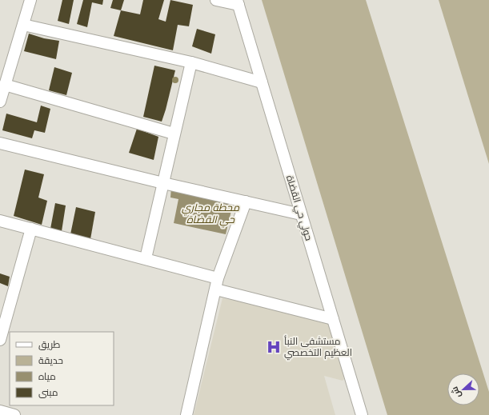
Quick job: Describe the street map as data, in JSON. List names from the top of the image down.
{
  "streets": {
    "street": ["حولي حي القضاة"]
  },
  "water": ["محطة مجاري حي القضاة"],
  "places": {
    "hospital": ["مستشفى النبأ العظيم التخصصي"]
  },
  "legend": [
    "طريق",
    "حديقة",
    "مياه",
    "مبنى"
  ],
  "north": "left"
}
